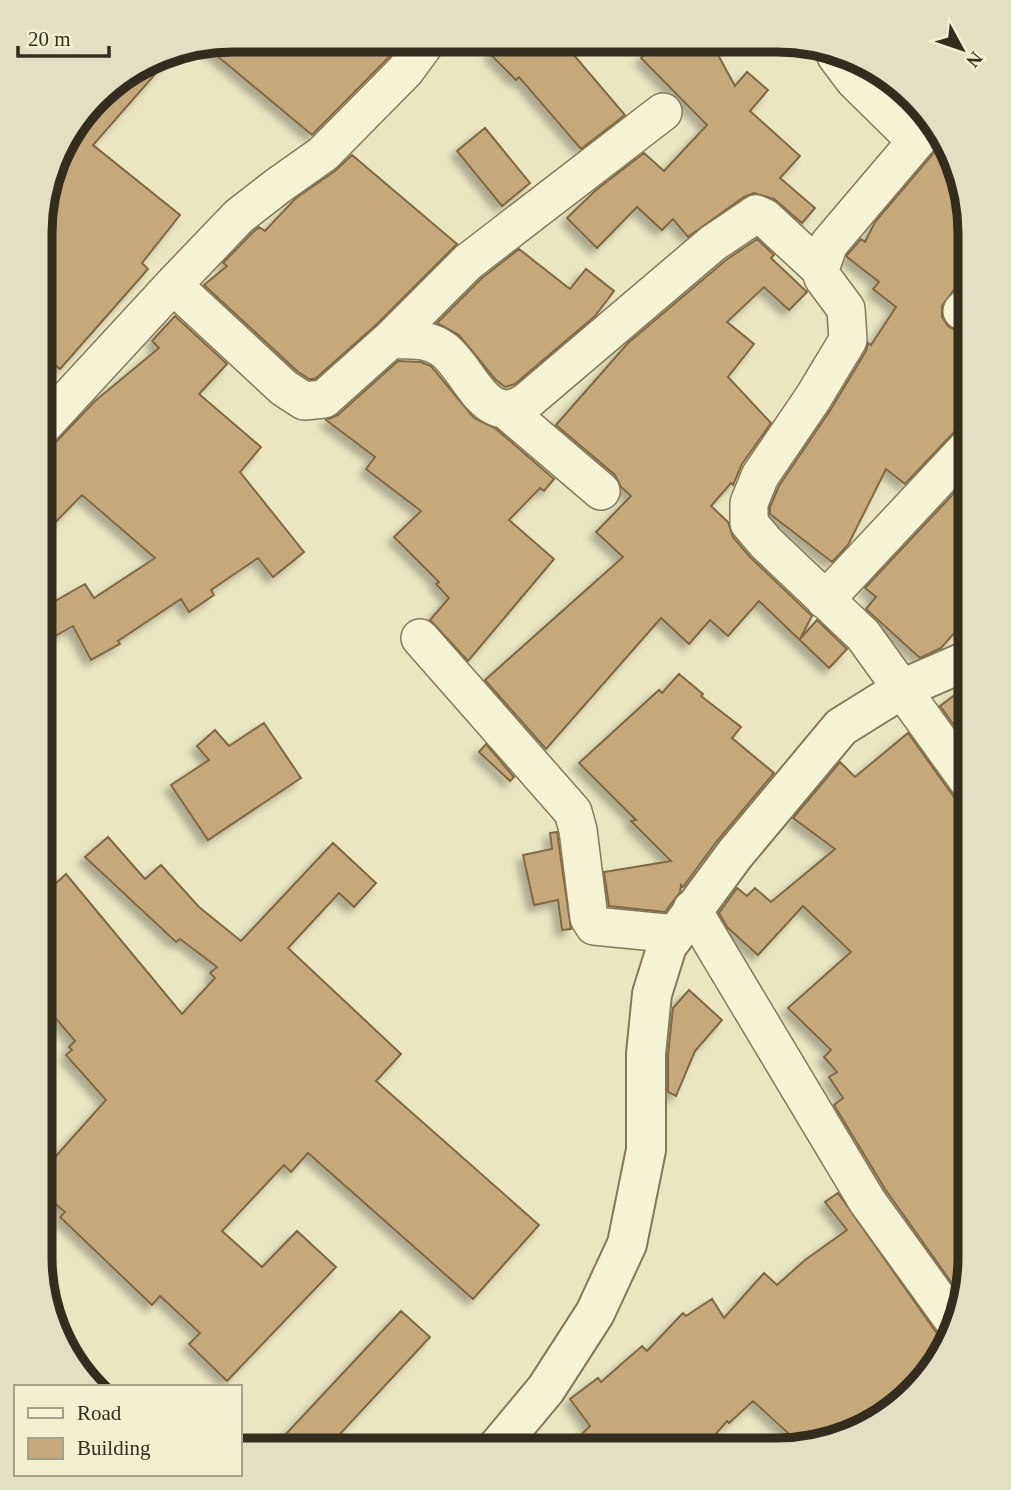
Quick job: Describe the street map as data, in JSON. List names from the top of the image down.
{
  "legend": ["Road", "Building"],
  "scale_bar": "20 m",
  "north": "bottom right"
}
